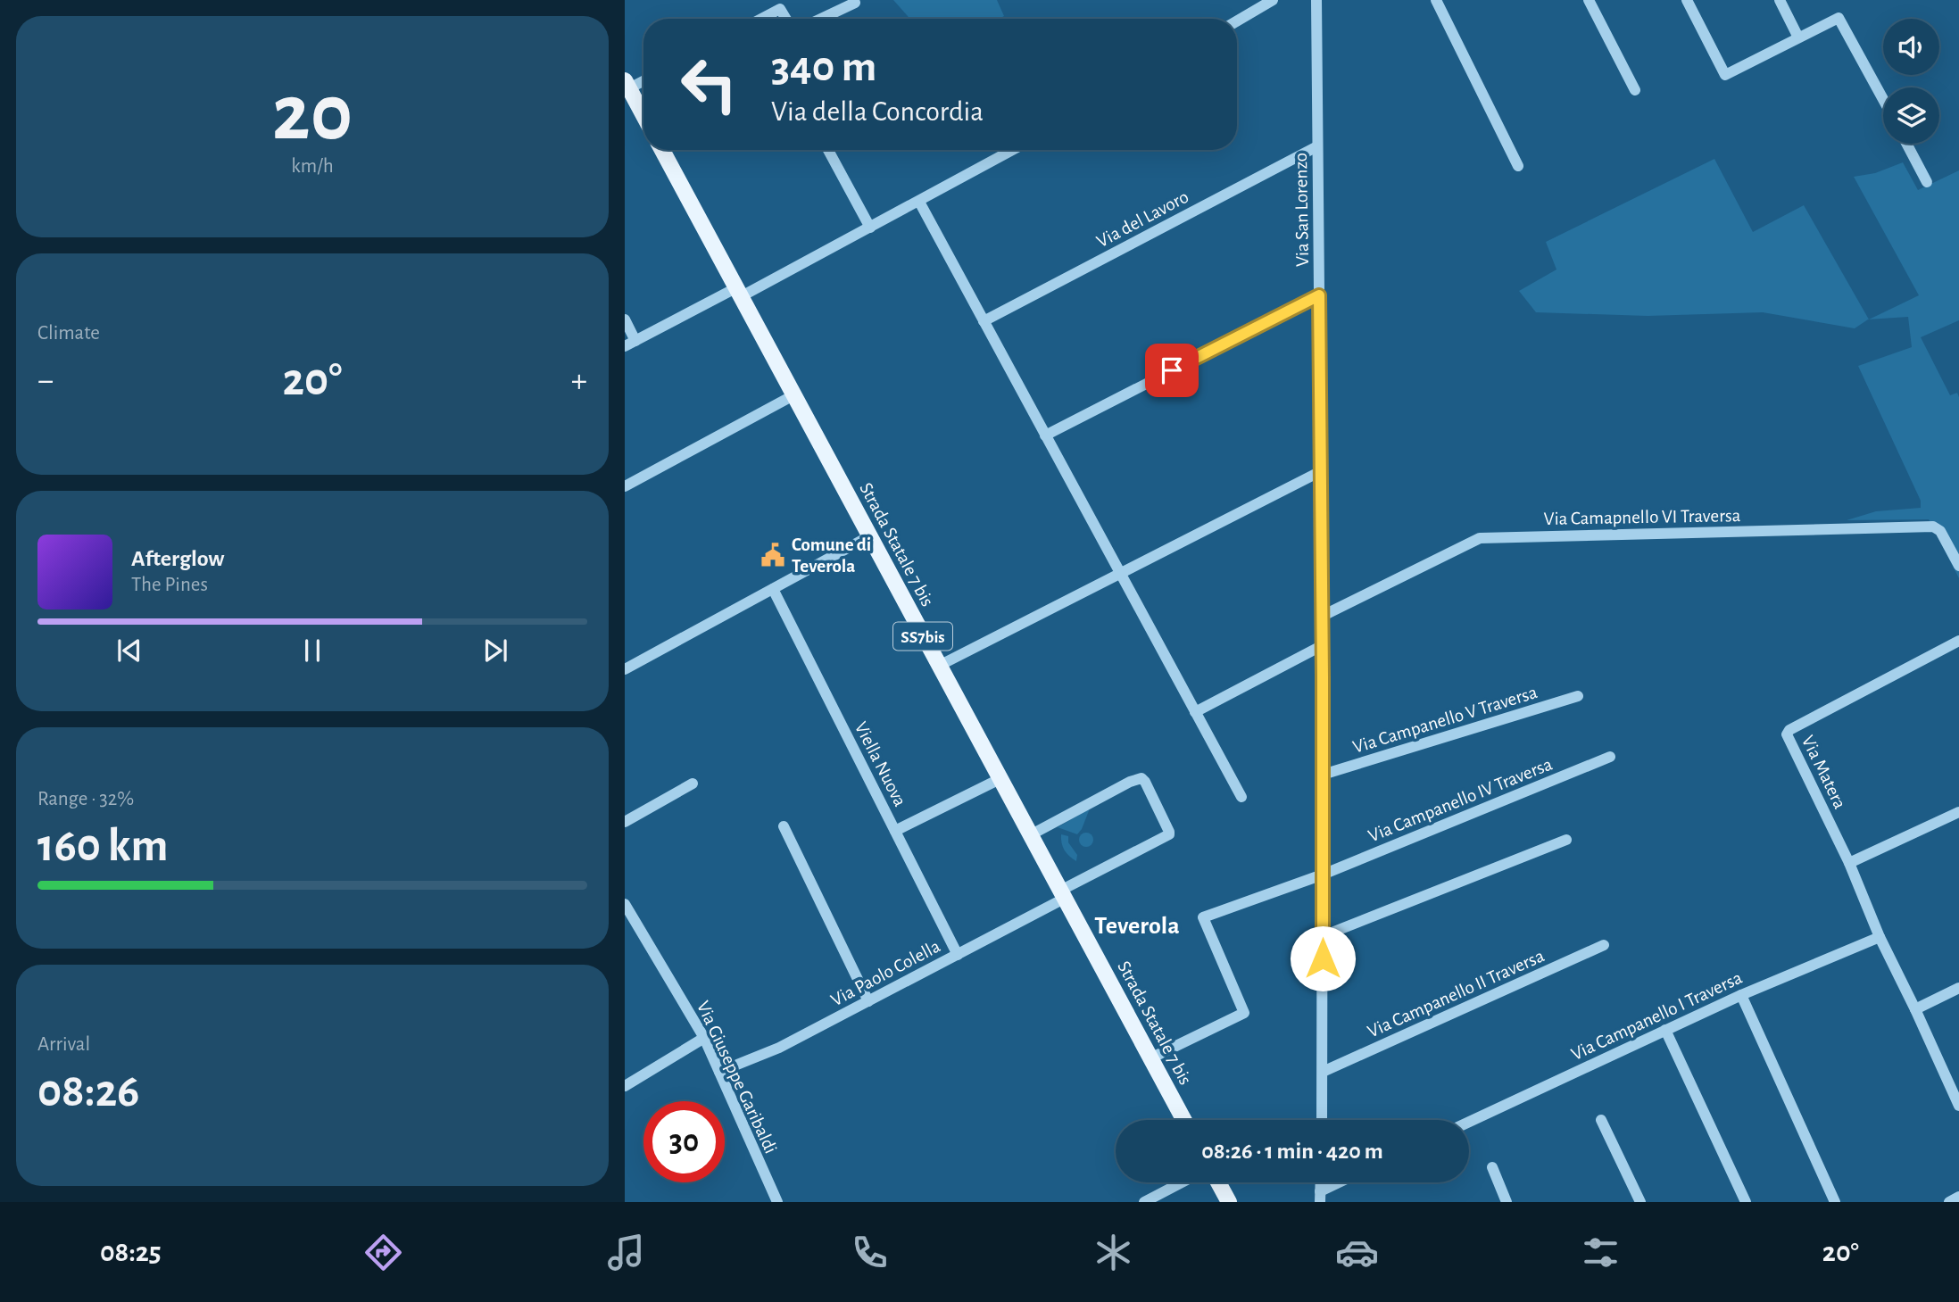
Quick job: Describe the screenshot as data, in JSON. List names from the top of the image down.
{
  "streets": {
    "main road": ["Strada Statale 7 bis", "SS7bis"],
    "street": [
      "Via San Lorenzo",
      "Via del Lavoro",
      "Via Camapnello VI Traversa",
      "Via Campanello V Traversa",
      "Viella Nuova",
      "Via Matera",
      "Via Campanello IV Traversa",
      "Via Paolo Colella",
      "Via Campanello II Traversa",
      "Via Campanello I Traversa",
      "Via Giuseppe Garibaldi"
    ]
  },
  "crossings": [
    ["Via San Lorenzo", "Via del Lavoro"],
    ["Via San Lorenzo", "Via Camapnello VI Traversa"],
    ["Via San Lorenzo", "Via Campanello V Traversa"],
    ["Via San Lorenzo", "Via Campanello IV Traversa"],
    ["Via San Lorenzo", "Via Campanello II Traversa"],
    ["Strada Statale 7 bis", "Via Campanello IV Traversa"],
    ["Strada Statale 7 bis", "Via Paolo Colella"],
    ["Viella Nuova", "Via Paolo Colella"],
    ["Via Matera", "Via Campanello I Traversa"],
    ["Via Paolo Colella", "Via Giuseppe Garibaldi"]
  ],
  "districts": ["Teverola"],
  "places": {
    "public building": ["Comune di Teverola"]
  },
  "page": {
    "tile": [
      ["20", "km/h"],
      "Climate",
      ["Range · 32%", "160 km"],
      ["Arrival", "08:26"]
    ],
    "turn": ["340 m", "Via della Concordia"],
    "heat": ["−", "20°", "+"],
    "song": ["Afterglow", "The Pines"],
    "limit": "30",
    "trip": "08:26 · 1 min · 420 m",
    "tabs": ["08:25", "20°"]
  }
}
